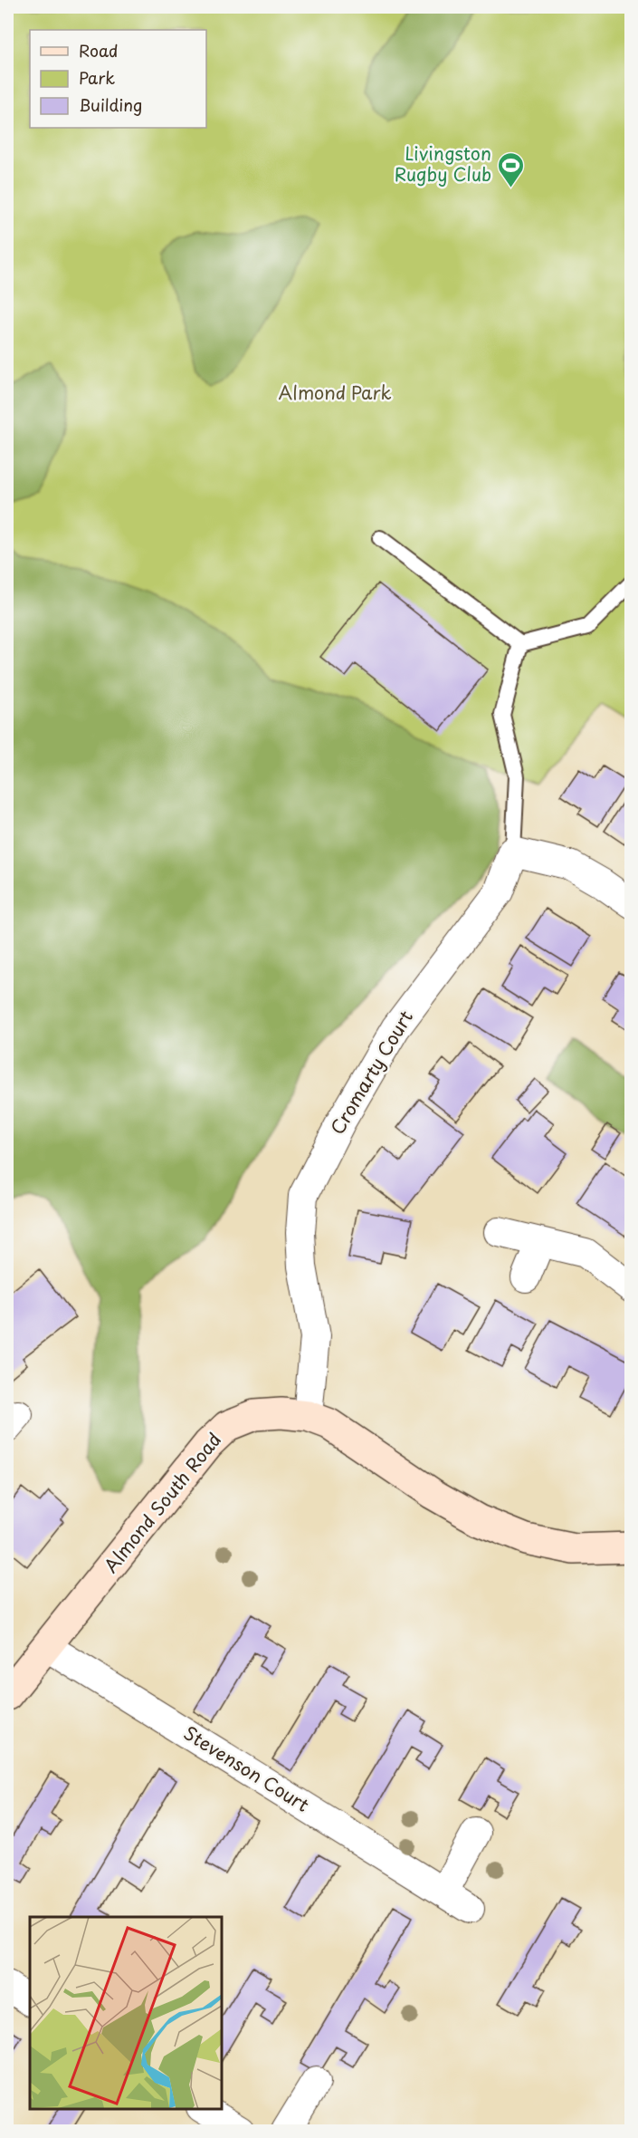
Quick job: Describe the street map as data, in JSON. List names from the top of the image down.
{
  "streets": {
    "street": ["Cromarty Court", "Almond South Road", "Stevenson Court"]
  },
  "crossings": [
    ["Cromarty Court", "Almond South Road"],
    ["Almond South Road", "Stevenson Court"]
  ],
  "parks": ["Almond Park"],
  "places": {
    "sports": ["Livingston Rugby Club"]
  },
  "legend": ["Road", "Park", "Building"]
}
